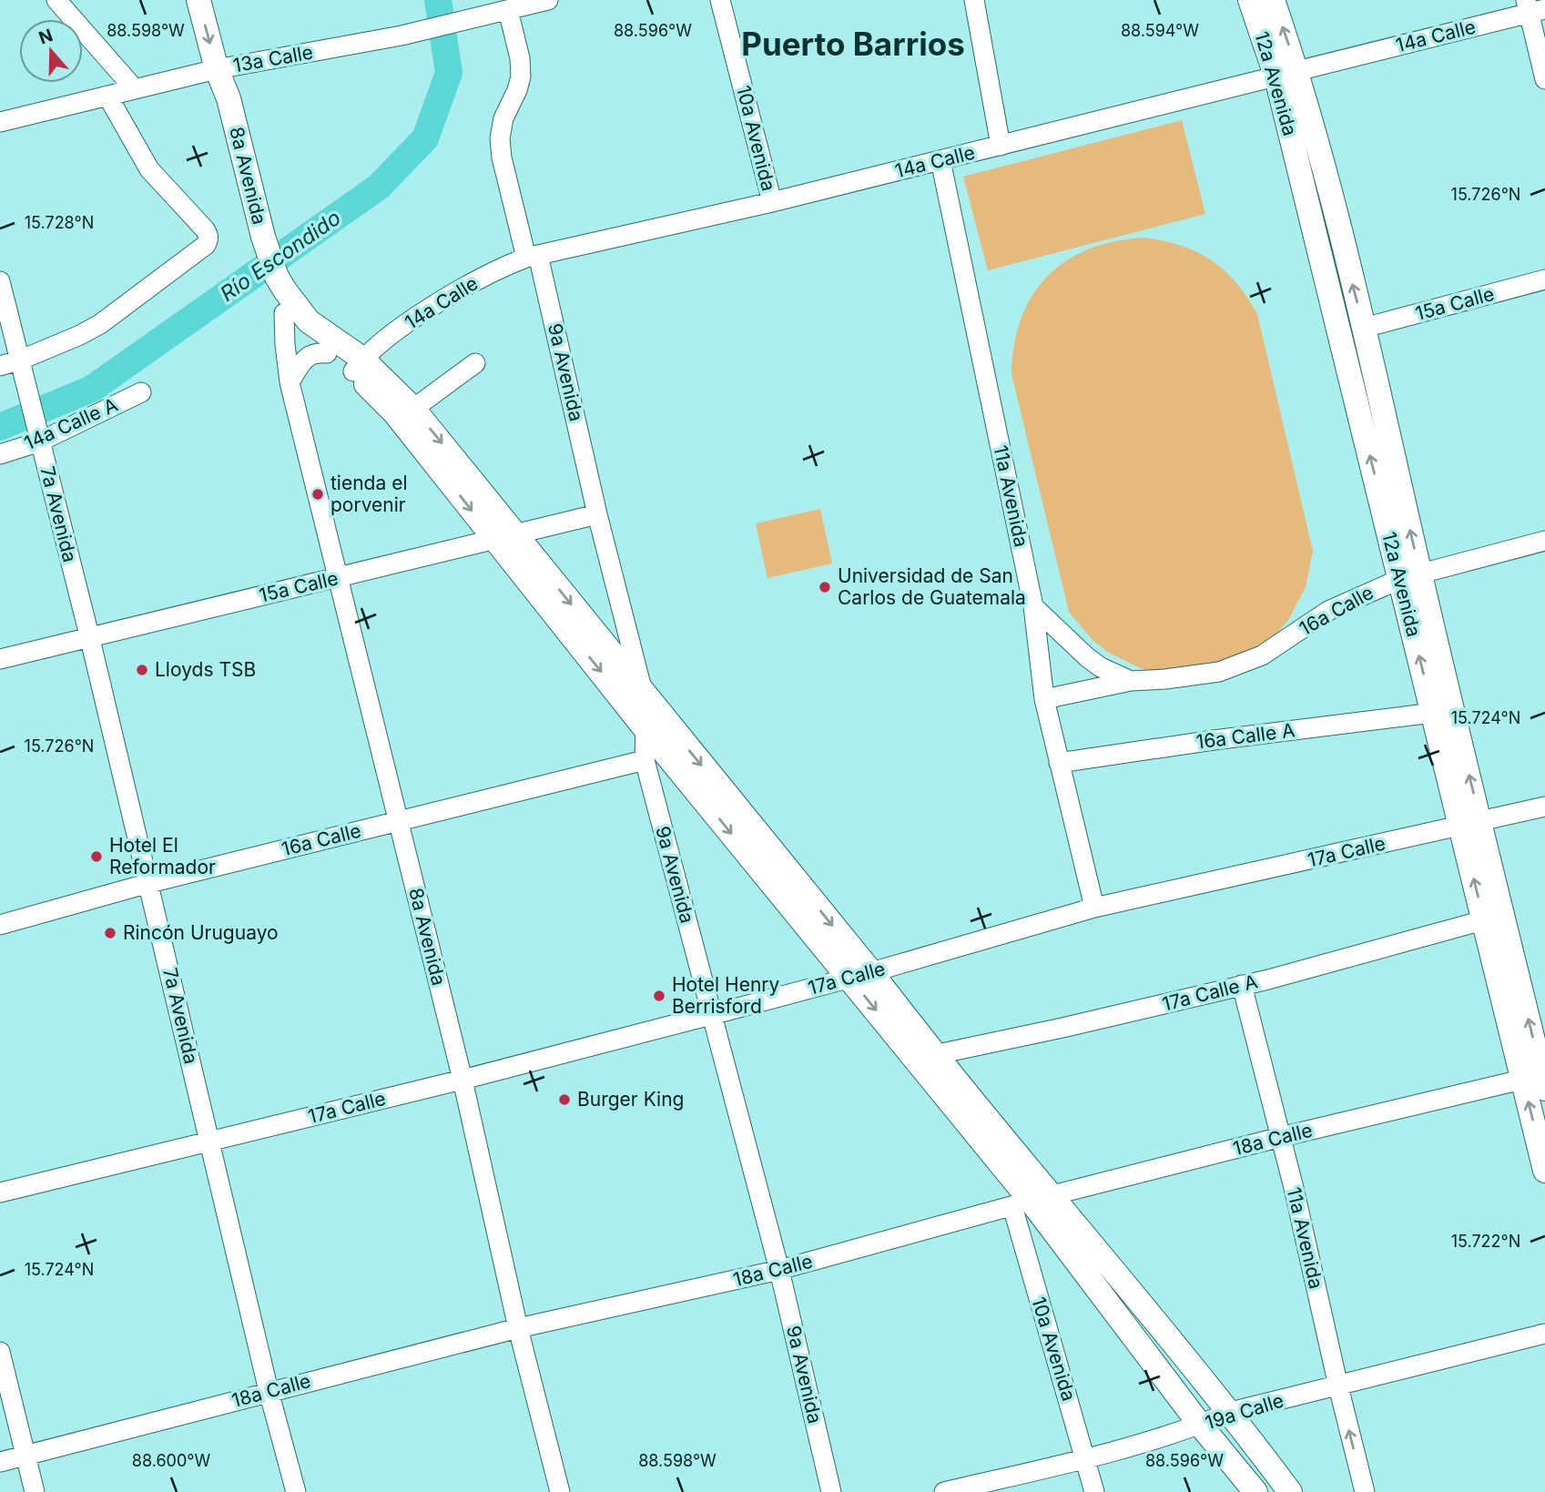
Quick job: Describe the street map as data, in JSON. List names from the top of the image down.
{
  "streets": {
    "main road": ["12a Avenida", "8a Avenida"],
    "street": [
      "14a Calle",
      "13a Calle",
      "10a Avenida",
      "15a Calle",
      "9a Avenida",
      "14a Calle A",
      "11a Avenida",
      "7a Avenida",
      "16a Calle",
      "16a Calle A",
      "17a Calle",
      "17a Calle A",
      "18a Calle",
      "19a Calle"
    ]
  },
  "crossings": [
    ["14a Calle", "12a Avenida"],
    ["14a Calle", "10a Avenida"],
    ["14a Calle", "8a Avenida"],
    ["14a Calle", "9a Avenida"],
    ["14a Calle", "11a Avenida"],
    ["13a Calle", "8a Avenida"],
    ["13a Calle", "9a Avenida"],
    ["12a Avenida", "15a Calle"],
    ["12a Avenida", "16a Calle"],
    ["12a Avenida", "16a Calle A"],
    ["12a Avenida", "17a Calle"],
    ["12a Avenida", "17a Calle A"],
    ["12a Avenida", "18a Calle"],
    ["10a Avenida", "18a Calle"],
    ["10a Avenida", "19a Calle"],
    ["8a Avenida", "15a Calle"],
    ["8a Avenida", "16a Calle"],
    ["8a Avenida", "17a Calle"],
    ["8a Avenida", "18a Calle"],
    ["15a Calle", "9a Avenida"],
    ["15a Calle", "7a Avenida"],
    ["9a Avenida", "16a Calle"],
    ["9a Avenida", "17a Calle"],
    ["9a Avenida", "18a Calle"],
    ["14a Calle A", "7a Avenida"],
    ["11a Avenida", "16a Calle"],
    ["11a Avenida", "16a Calle A"],
    ["11a Avenida", "17a Calle"],
    ["11a Avenida", "17a Calle A"],
    ["11a Avenida", "18a Calle"],
    ["11a Avenida", "19a Calle"],
    ["7a Avenida", "16a Calle"],
    ["7a Avenida", "17a Calle"],
    ["7a Avenida", "18a Calle"]
  ],
  "one_way": ["12a Avenida"],
  "districts": ["Puerto Barrios"],
  "water": ["Río Escondido"],
  "places": [
    "tienda el porvenir",
    "Universidad de San Carlos de Guatemala",
    "Lloyds TSB",
    "Hotel El Reformador",
    "Rincón Uruguayo",
    "Hotel Henry Berrisford",
    "Burger King"
  ],
  "north": "top",
  "coordinates": [
    "88.594°W",
    "88.598°W",
    "88.596°W",
    "15.726°N",
    "15.728°N",
    "15.724°N",
    "15.722°N",
    "88.600°W"
  ]
}
